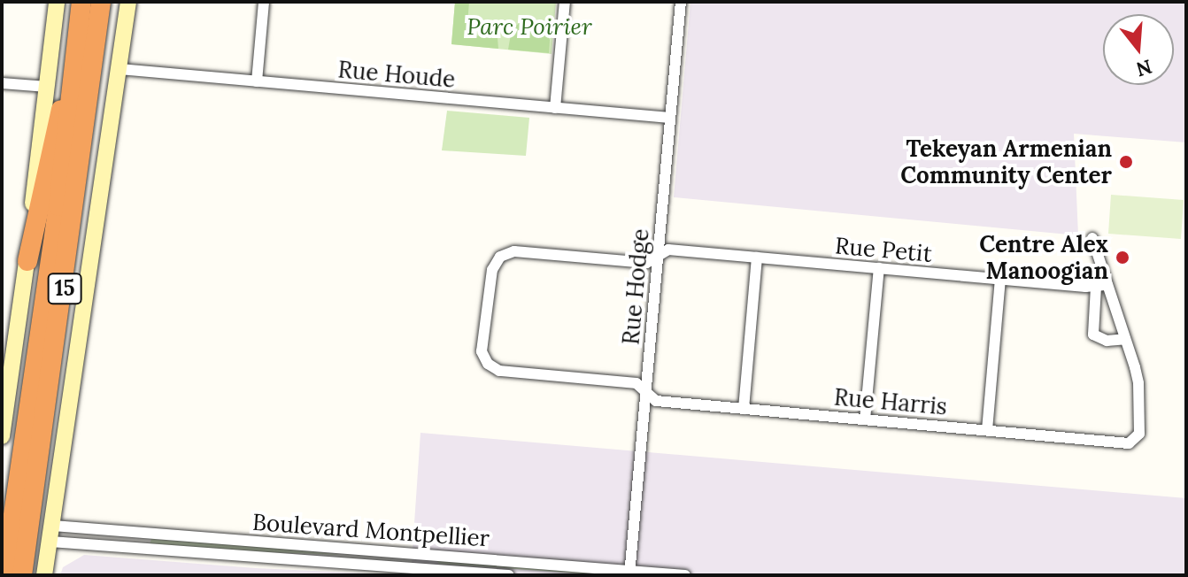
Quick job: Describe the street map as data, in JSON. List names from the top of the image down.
{
  "streets": {
    "highway": ["15"],
    "street": [
      "Rue Houde",
      "Rue Petit",
      "Rue Hodge",
      "Rue Harris",
      "Boulevard Montpellier"
    ]
  },
  "crossings": [
    ["Rue Houde", "Rue Hodge"],
    ["Rue Petit", "Rue Hodge"],
    ["Rue Petit", "Rue Harris"],
    ["Rue Hodge", "Rue Harris"],
    ["Rue Hodge", "Boulevard Montpellier"]
  ],
  "parks": ["Parc Poirier"],
  "places": ["Tekeyan Armenian Community Center", "Centre Alex Manoogian"],
  "north": "bottom"
}
